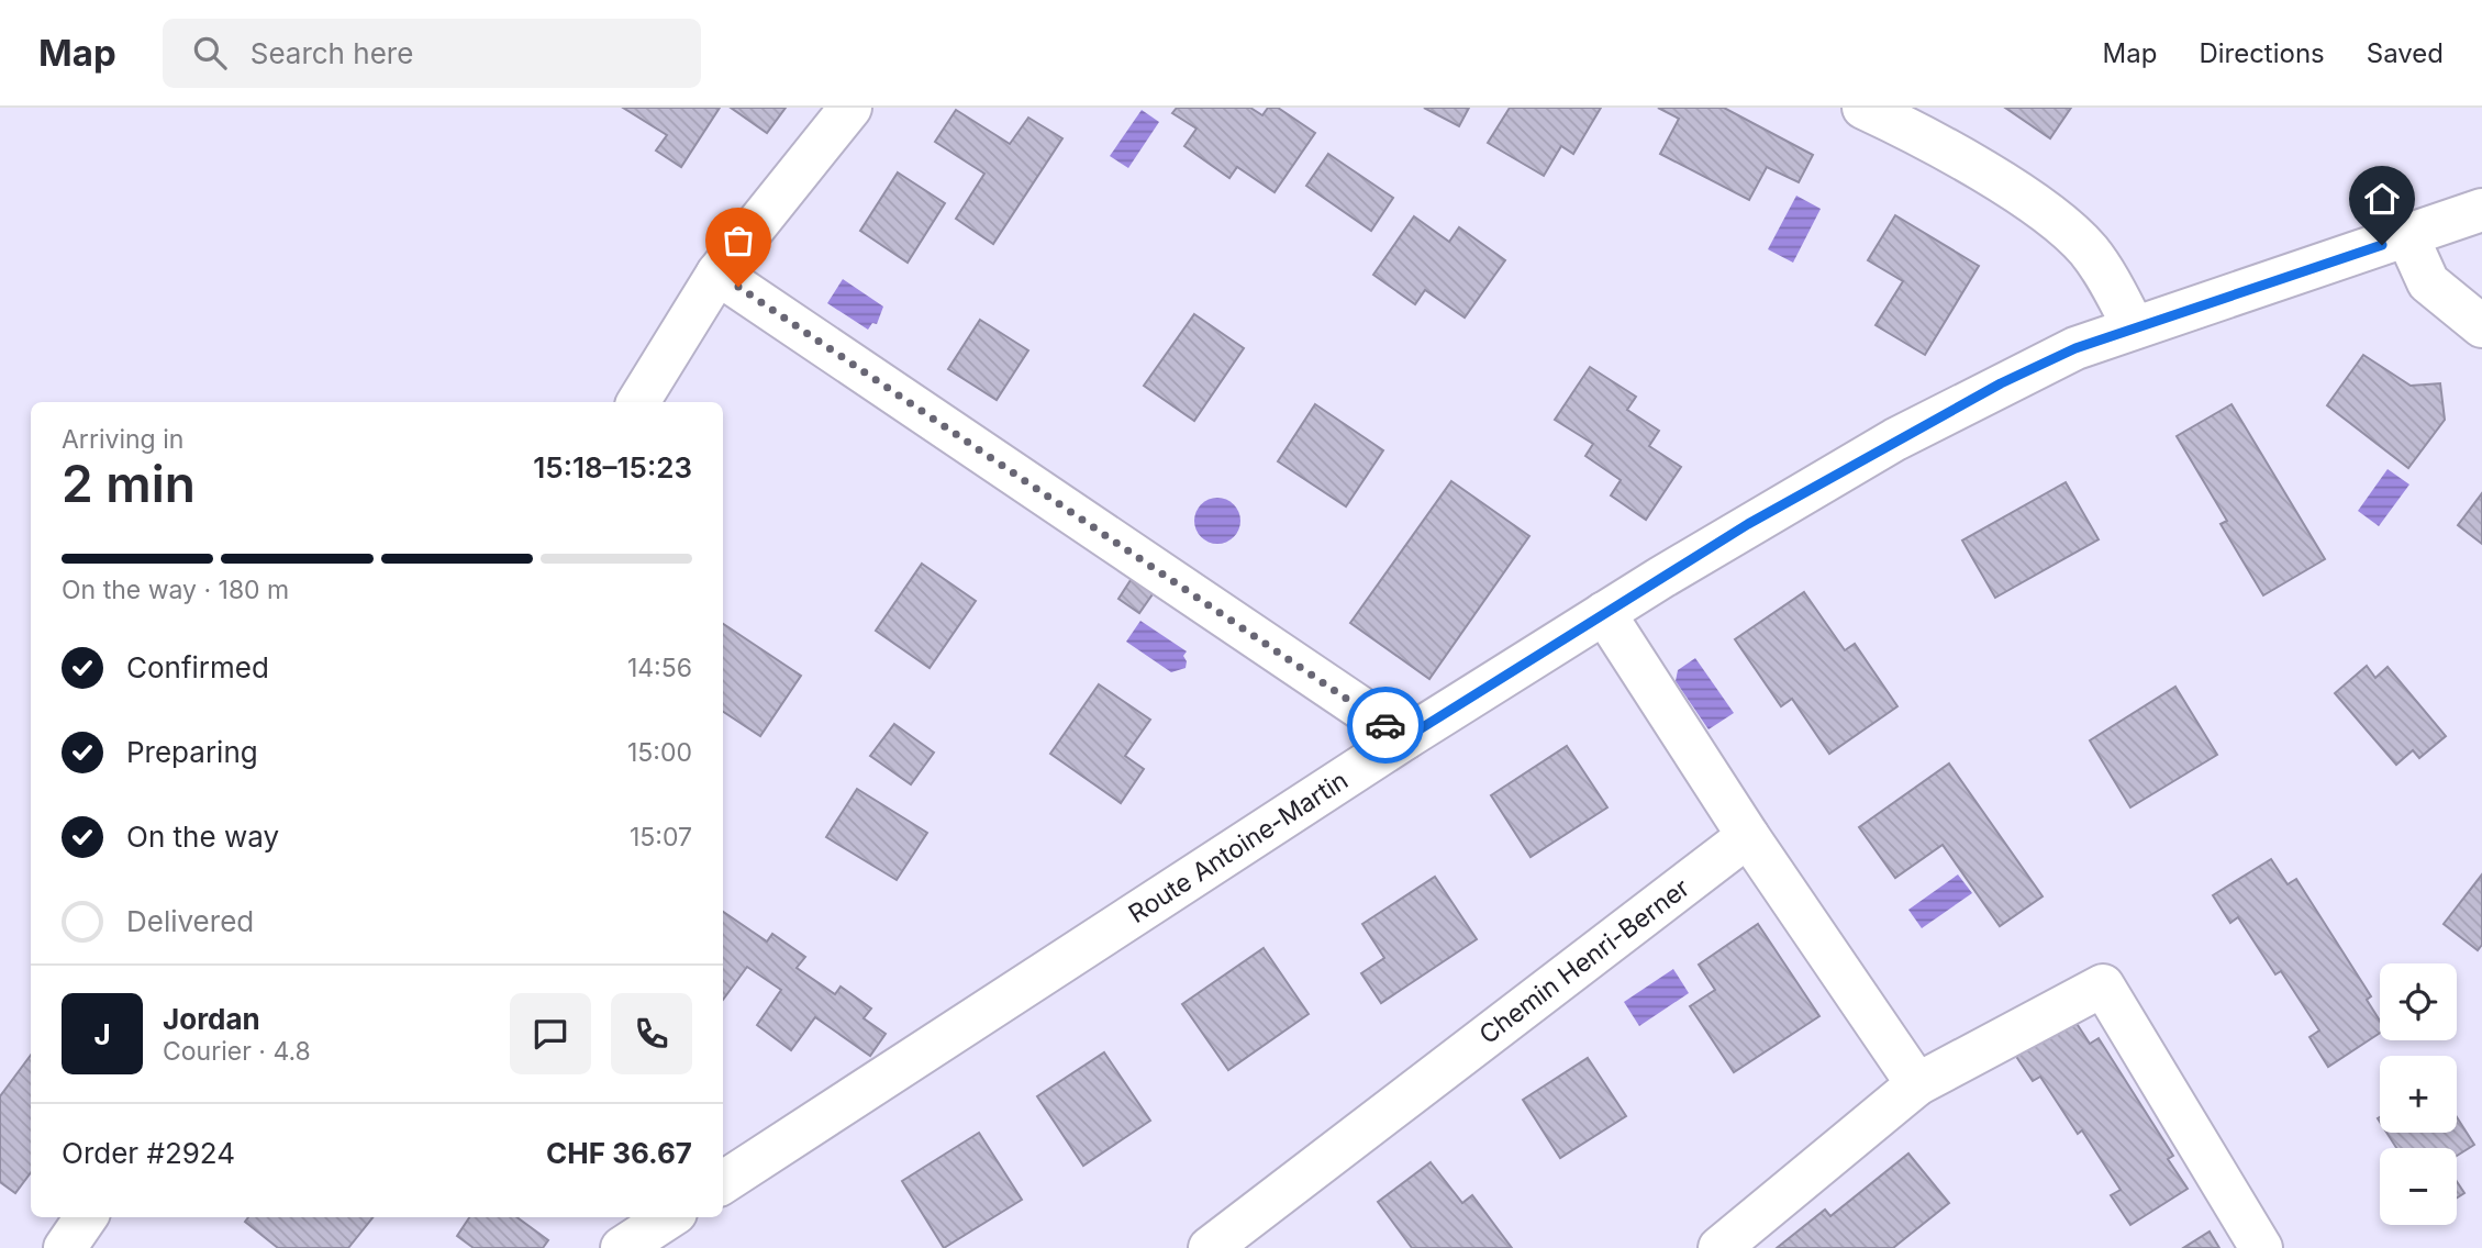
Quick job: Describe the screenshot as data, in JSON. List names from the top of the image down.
{
  "streets": {
    "street": ["Route Antoine-Martin", "Chemin Henri-Berner"]
  },
  "page": {
    "header": "Map",
    "search": "Search here",
    "nav": ["Map", "Directions", "Saved"],
    "heading": ["2 min", "Arriving in", "15:18–15:23"],
    "panel": [
      "Jordan",
      "Courier · 4.8",
      "Order #2924",
      "CHF 36.67"
    ],
    "bar": "On the way · 180 m",
    "list": [
      ["Confirmed", "14:56"],
      ["Preparing", "15:00"],
      ["On the way", "15:07"],
      "Delivered"
    ],
    "map_buttons": ["+", "−"],
    "round": "J"
  }
}
